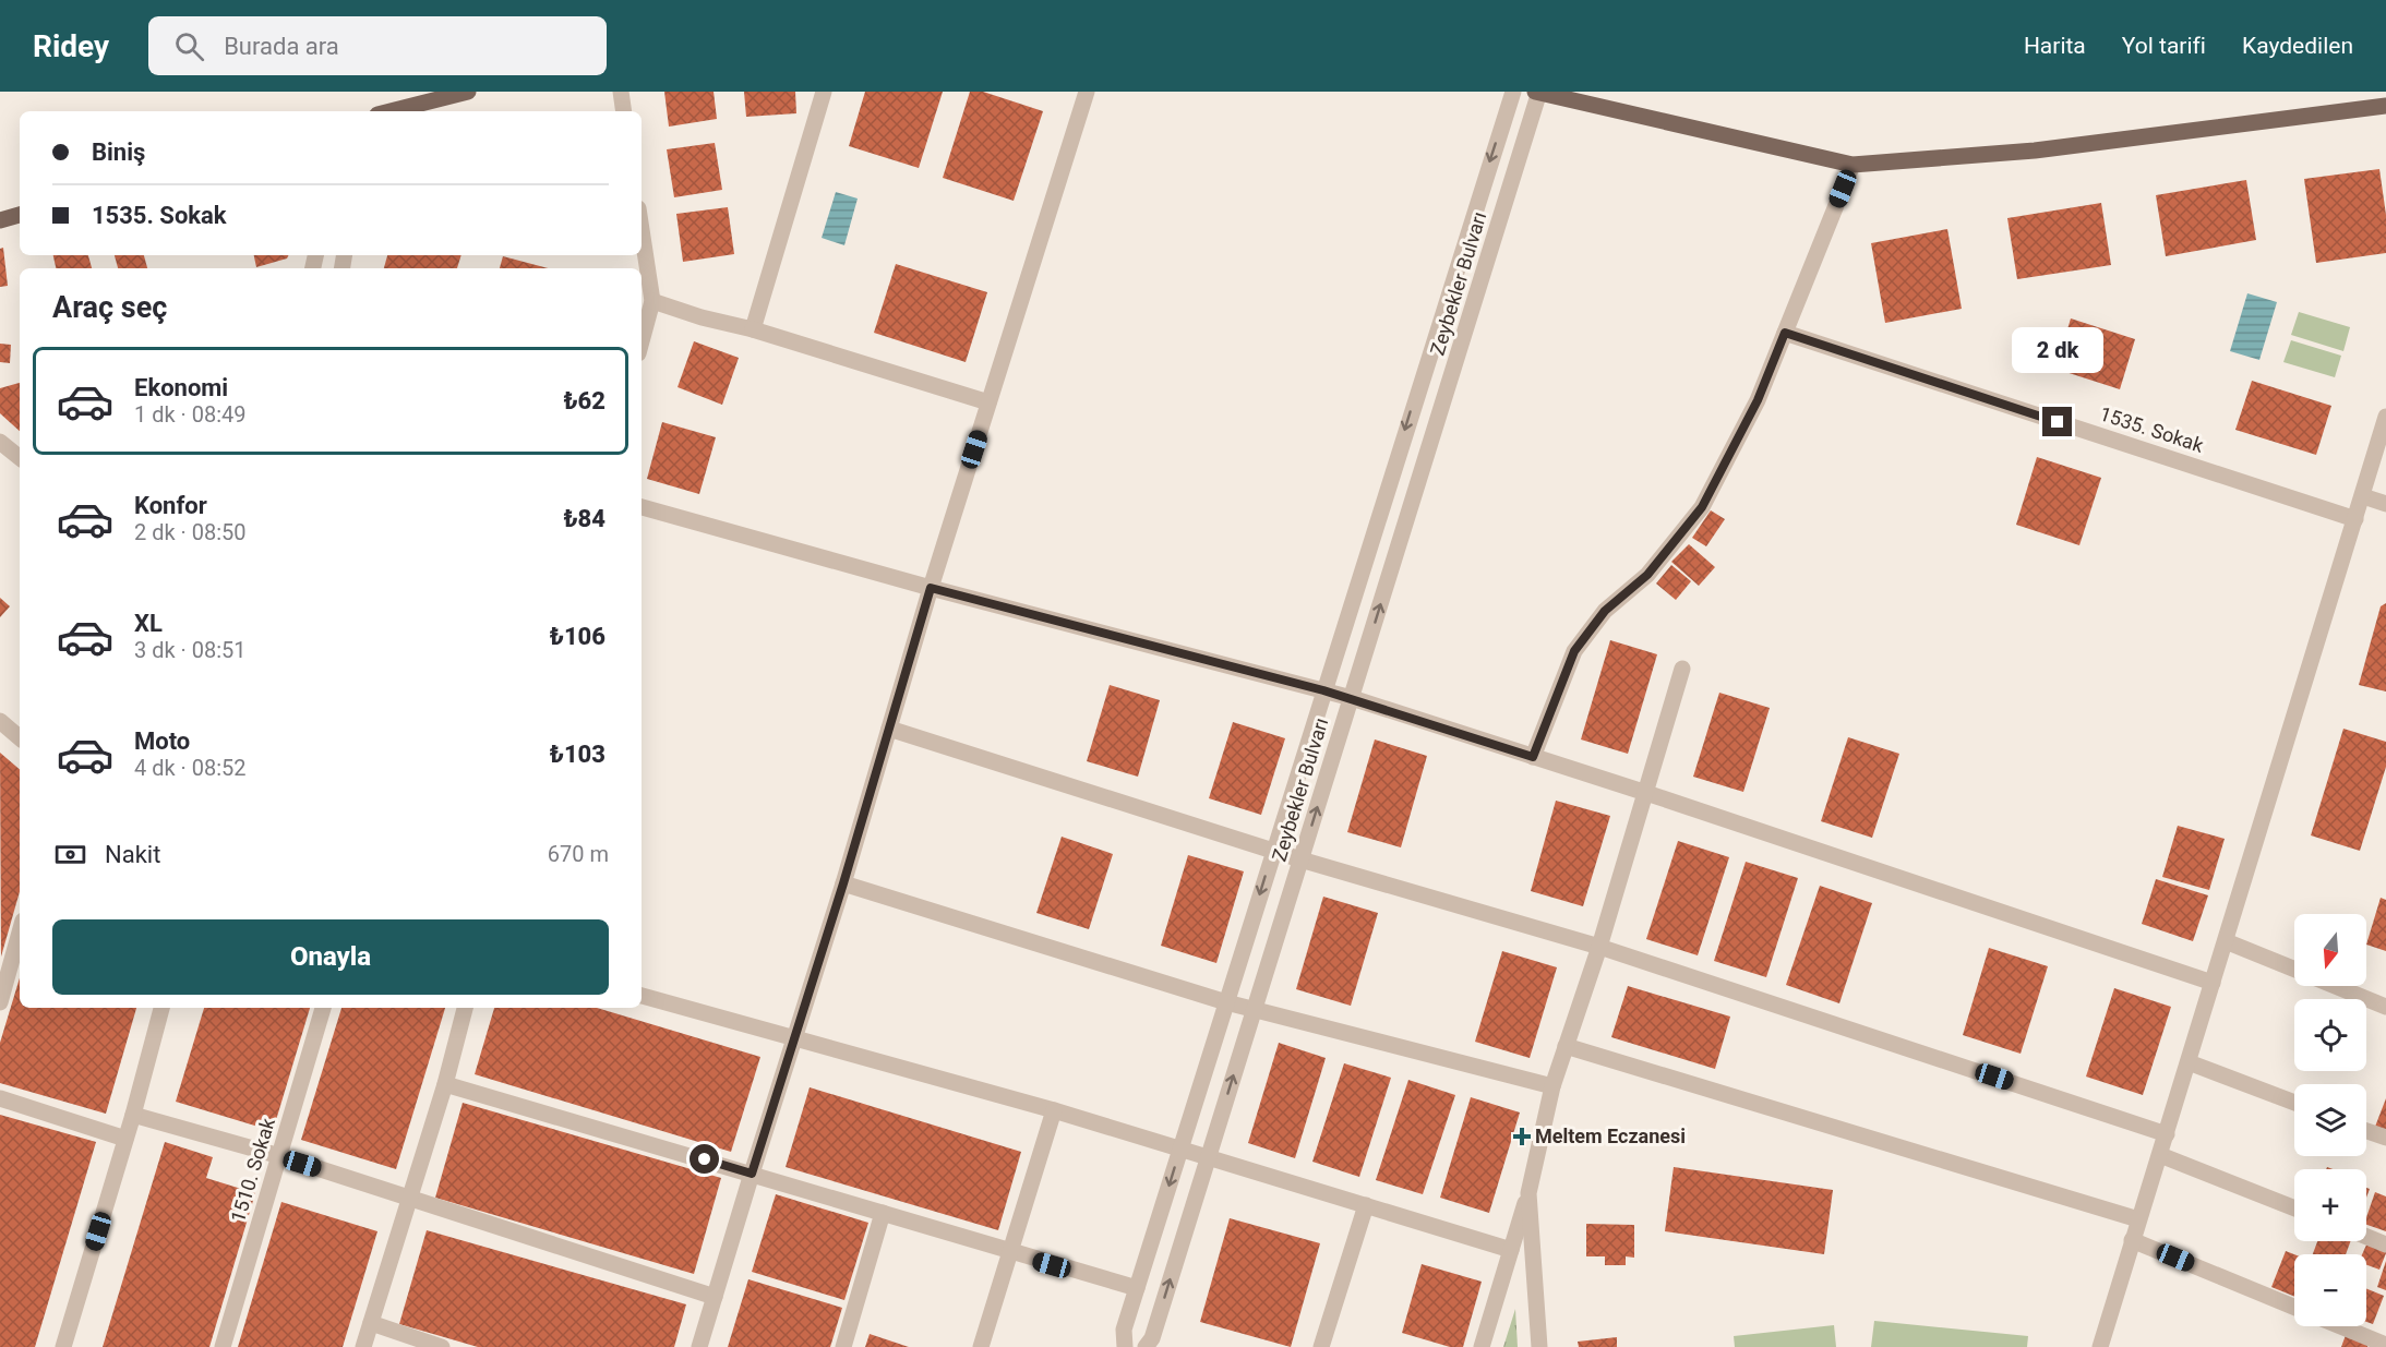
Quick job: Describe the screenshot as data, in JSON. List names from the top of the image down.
{
  "streets": {
    "street": ["Zeybekler Bulvarı", "1535. Sokak", "1510. Sokak"]
  },
  "places": {
    "health": ["Meltem Eczanesi"]
  },
  "north": "bottom",
  "page": {
    "header": "Ridey",
    "search": "Burada ara",
    "nav": ["Harita", "Yol tarifi", "Kaydedilen"],
    "banner": ["Biniş", "1535. Sokak"],
    "heading": "Araç seç",
    "bubble": "2 dk",
    "list": [
      {
        "name": "Ekonomi",
        "note": "1 dk · 08:49",
        "value": "₺62"
      },
      {
        "name": "Konfor",
        "note": "2 dk · 08:50",
        "value": "₺84"
      },
      {
        "name": "XL",
        "note": "3 dk · 08:51",
        "value": "₺106"
      },
      {
        "name": "Moto",
        "note": "4 dk · 08:52",
        "value": "₺103"
      }
    ],
    "pay": ["Nakit", "670 m"],
    "buttons": "Onayla",
    "map_buttons": ["+", "−"]
  }
}
